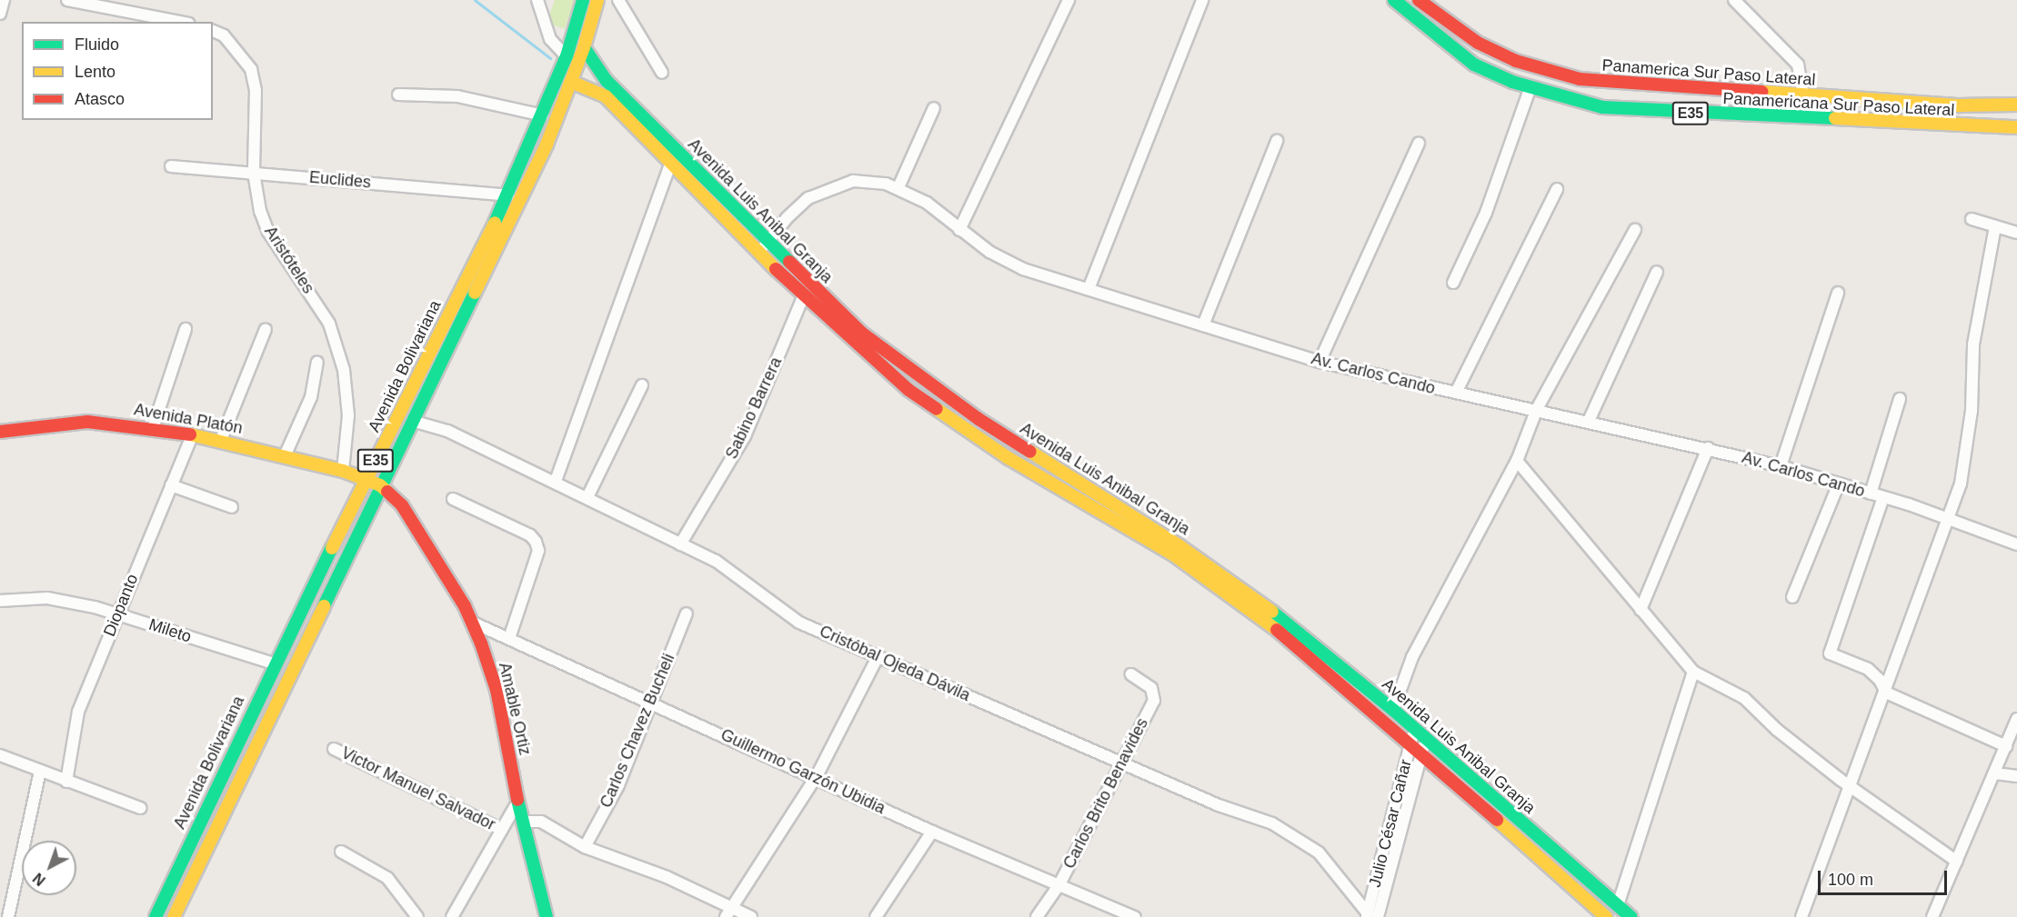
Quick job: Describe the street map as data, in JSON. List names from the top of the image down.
{
  "streets": {
    "main road": [
      "Panamerica Sur Paso Lateral",
      "Panamericana Sur Paso Lateral",
      "E35",
      "Avenida Luis Anibal Granja",
      "Avenida Bolivariana",
      "Avenida Platón",
      "Amable Ortiz"
    ],
    "street": [
      "Euclides",
      "Aristóteles",
      "Av. Carlos Cando",
      "Sabino Barrera",
      "Diopanto",
      "Mileto",
      "Cristóbal Ojeda Dávila",
      "Carlos Chavez Bucheli",
      "Guillermo Garzón Ubidia",
      "Victor Manuel Salvador",
      "Carlos Brito Benavides",
      "Julio César Cañar"
    ]
  },
  "crossings": [
    ["Euclides", "Aristóteles"],
    ["Euclides", "Avenida Bolivariana"],
    ["Avenida Luis Anibal Granja", "Avenida Bolivariana"],
    ["Avenida Luis Anibal Granja", "Av. Carlos Cando"],
    ["Avenida Luis Anibal Granja", "Sabino Barrera"],
    ["Avenida Luis Anibal Granja", "Julio César Cañar"],
    ["Aristóteles", "Avenida Platón"],
    ["Avenida Bolivariana", "Avenida Platón"],
    ["Avenida Bolivariana", "Mileto"],
    ["Avenida Bolivariana", "Cristóbal Ojeda Dávila"],
    ["Avenida Bolivariana", "Amable Ortiz"],
    ["Sabino Barrera", "Cristóbal Ojeda Dávila"],
    ["Avenida Platón", "Diopanto"],
    ["Avenida Platón", "Amable Ortiz"],
    ["Diopanto", "Mileto"],
    ["Cristóbal Ojeda Dávila", "Carlos Brito Benavides"],
    ["Cristóbal Ojeda Dávila", "Julio César Cañar"],
    ["Amable Ortiz", "Guillermo Garzón Ubidia"],
    ["Carlos Chavez Bucheli", "Guillermo Garzón Ubidia"],
    ["Guillermo Garzón Ubidia", "Carlos Brito Benavides"]
  ],
  "legend": ["Fluido", "Lento", "Atasco"],
  "scale_bar": "100 m",
  "north": "bottom left"
}
